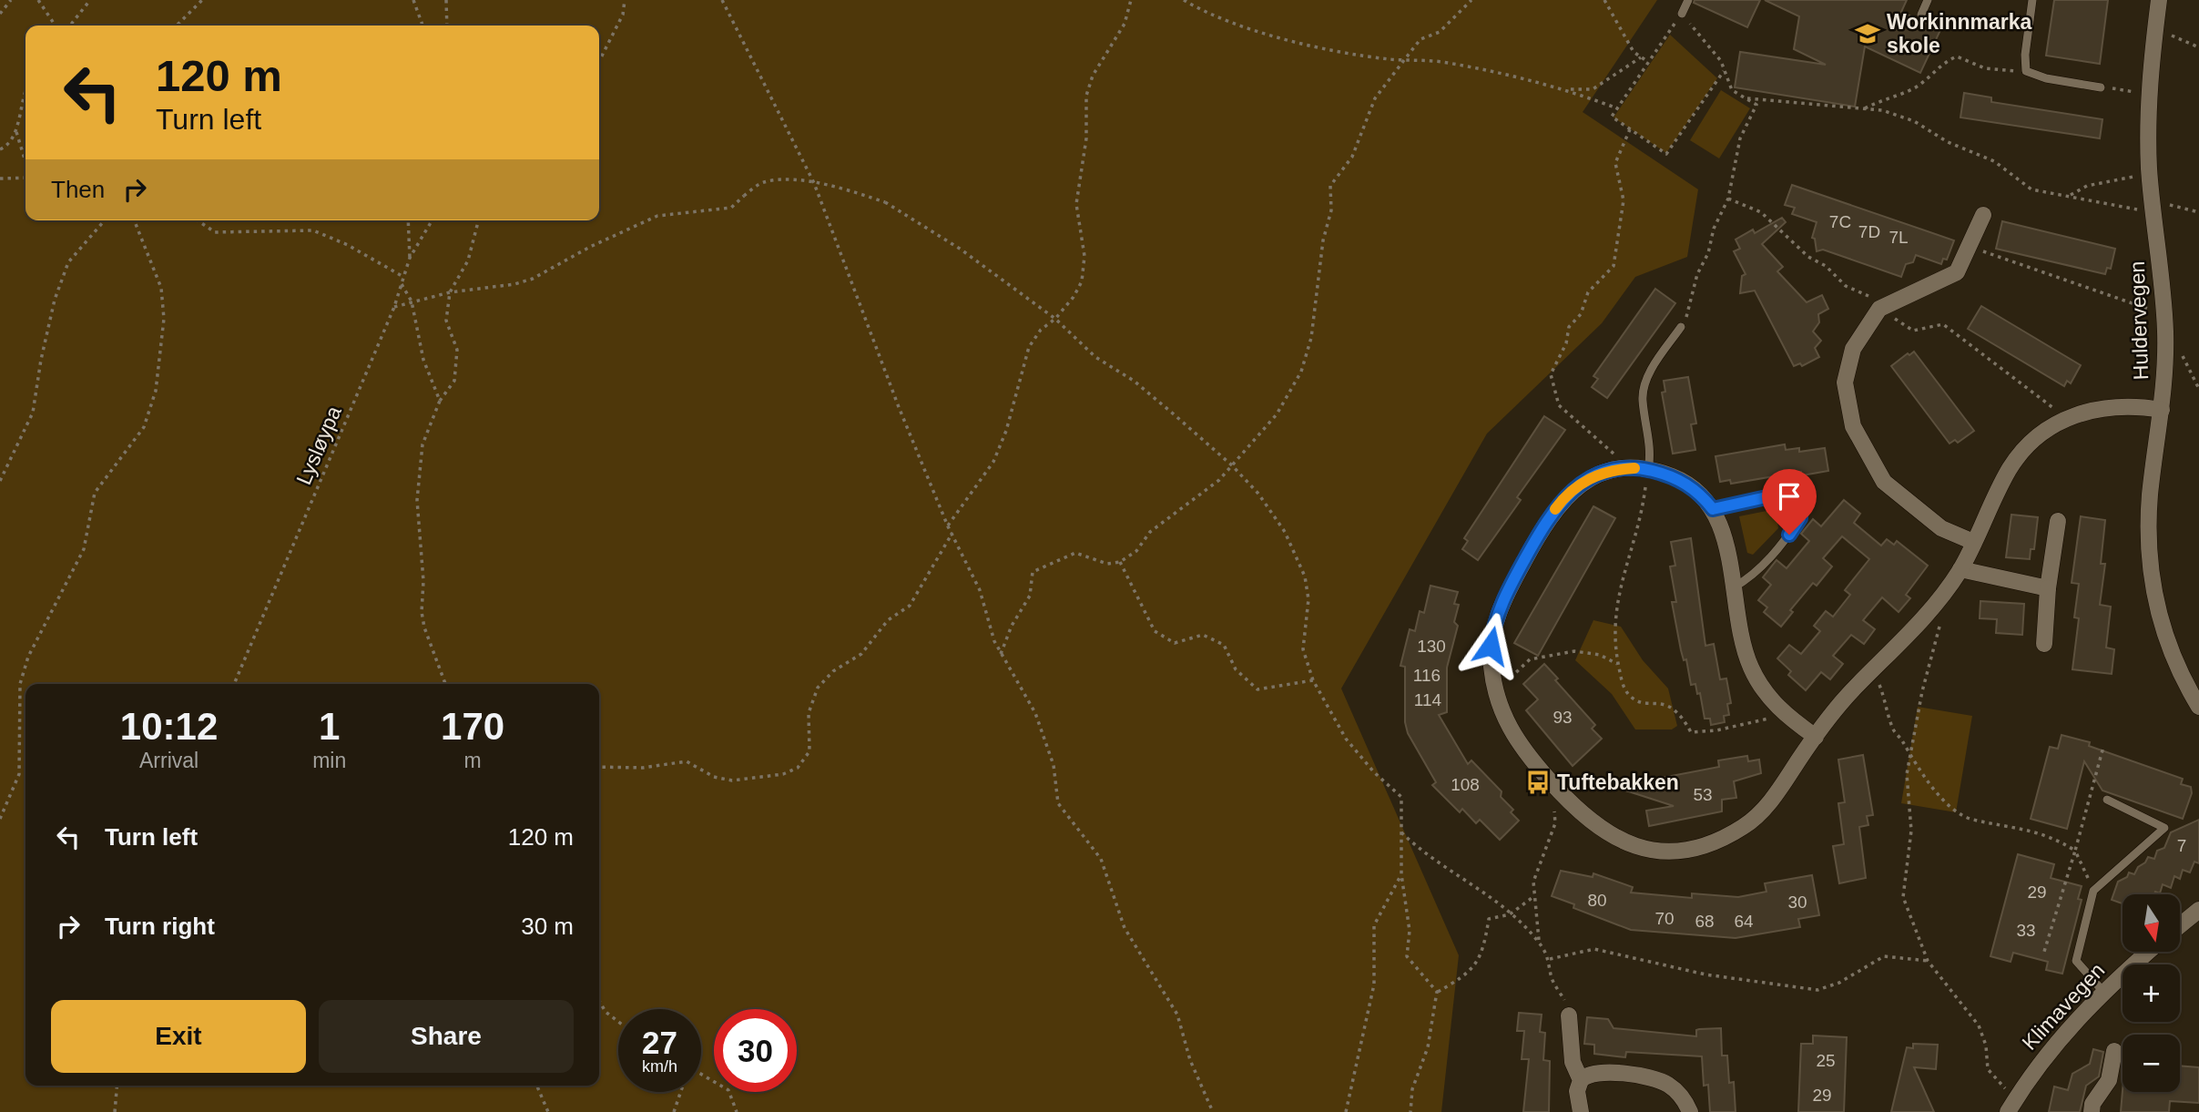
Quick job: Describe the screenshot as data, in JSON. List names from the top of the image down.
{
  "streets": {
    "street": ["Huldervegen", "Klimavegen"],
    "path": ["Lysløypa"]
  },
  "places": {
    "school or university": ["Workinnmarka skole"],
    "bus stop": ["Tuftebakken"]
  },
  "house_numbers": [
    "7C",
    "7D",
    "7L",
    "130",
    "116",
    "114",
    "93",
    "108",
    "53",
    "7",
    "29",
    "80",
    "30",
    "70",
    "68",
    "64",
    "33",
    "25",
    "29"
  ],
  "north": "bottom",
  "page": {
    "turn": ["120 m", "Turn left"],
    "then": "Then",
    "eta": [
      "10:12",
      "Arrival",
      "1",
      "min",
      "170",
      "m"
    ],
    "list": [
      {
        "name": "Turn left",
        "value": "120 m"
      },
      {
        "name": "Turn right",
        "value": "30 m"
      }
    ],
    "map_buttons": ["+", "−"],
    "buttons": ["Exit", "Share"],
    "speed": "27 km/h",
    "limit": "30"
  }
}
